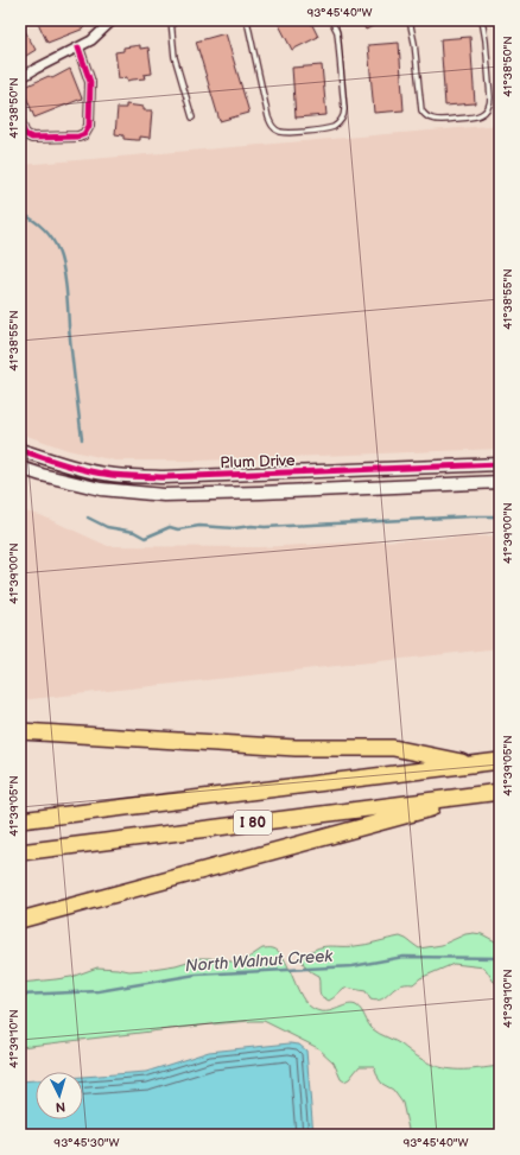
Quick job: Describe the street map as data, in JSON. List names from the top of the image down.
{
  "streets": {
    "highway": ["I 80"],
    "street": ["Plum Drive"]
  },
  "water": ["North Walnut Creek"],
  "north": "bottom",
  "coordinates": [
    "93°45'40\"W",
    "41°38'50\"N",
    "41°38'55\"N",
    "41°39'00\"N",
    "41°39'05\"N",
    "41°39'10\"N",
    "93°45'30\"W"
  ]
}
